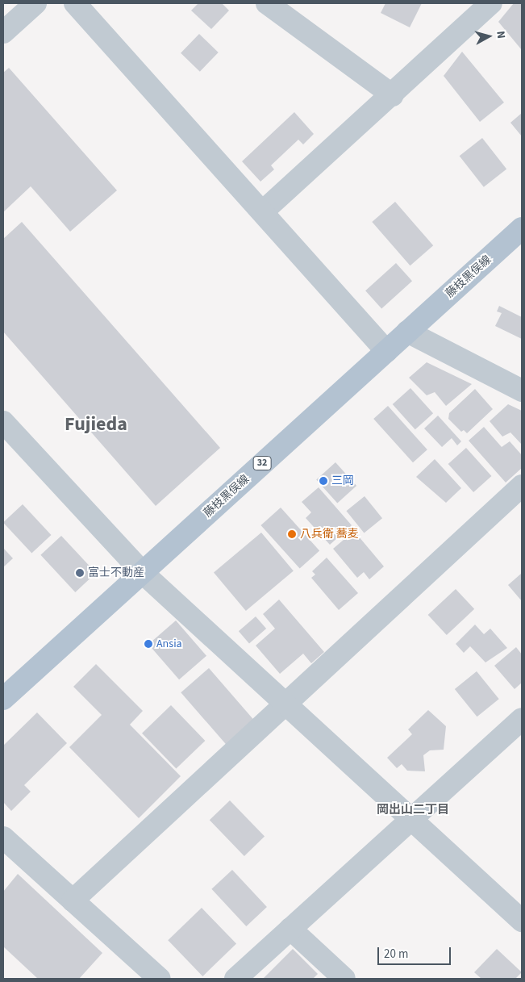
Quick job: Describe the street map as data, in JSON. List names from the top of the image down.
{
  "streets": {
    "main road": ["藤枝黒俣線", "32"]
  },
  "districts": ["Fujieda", "岡出山二丁目"],
  "places": [
    "三岡",
    "八兵衛 蕎麦",
    "富士不動産",
    "Ansia"
  ],
  "scale_bar": "20 m",
  "north": "right"
}
